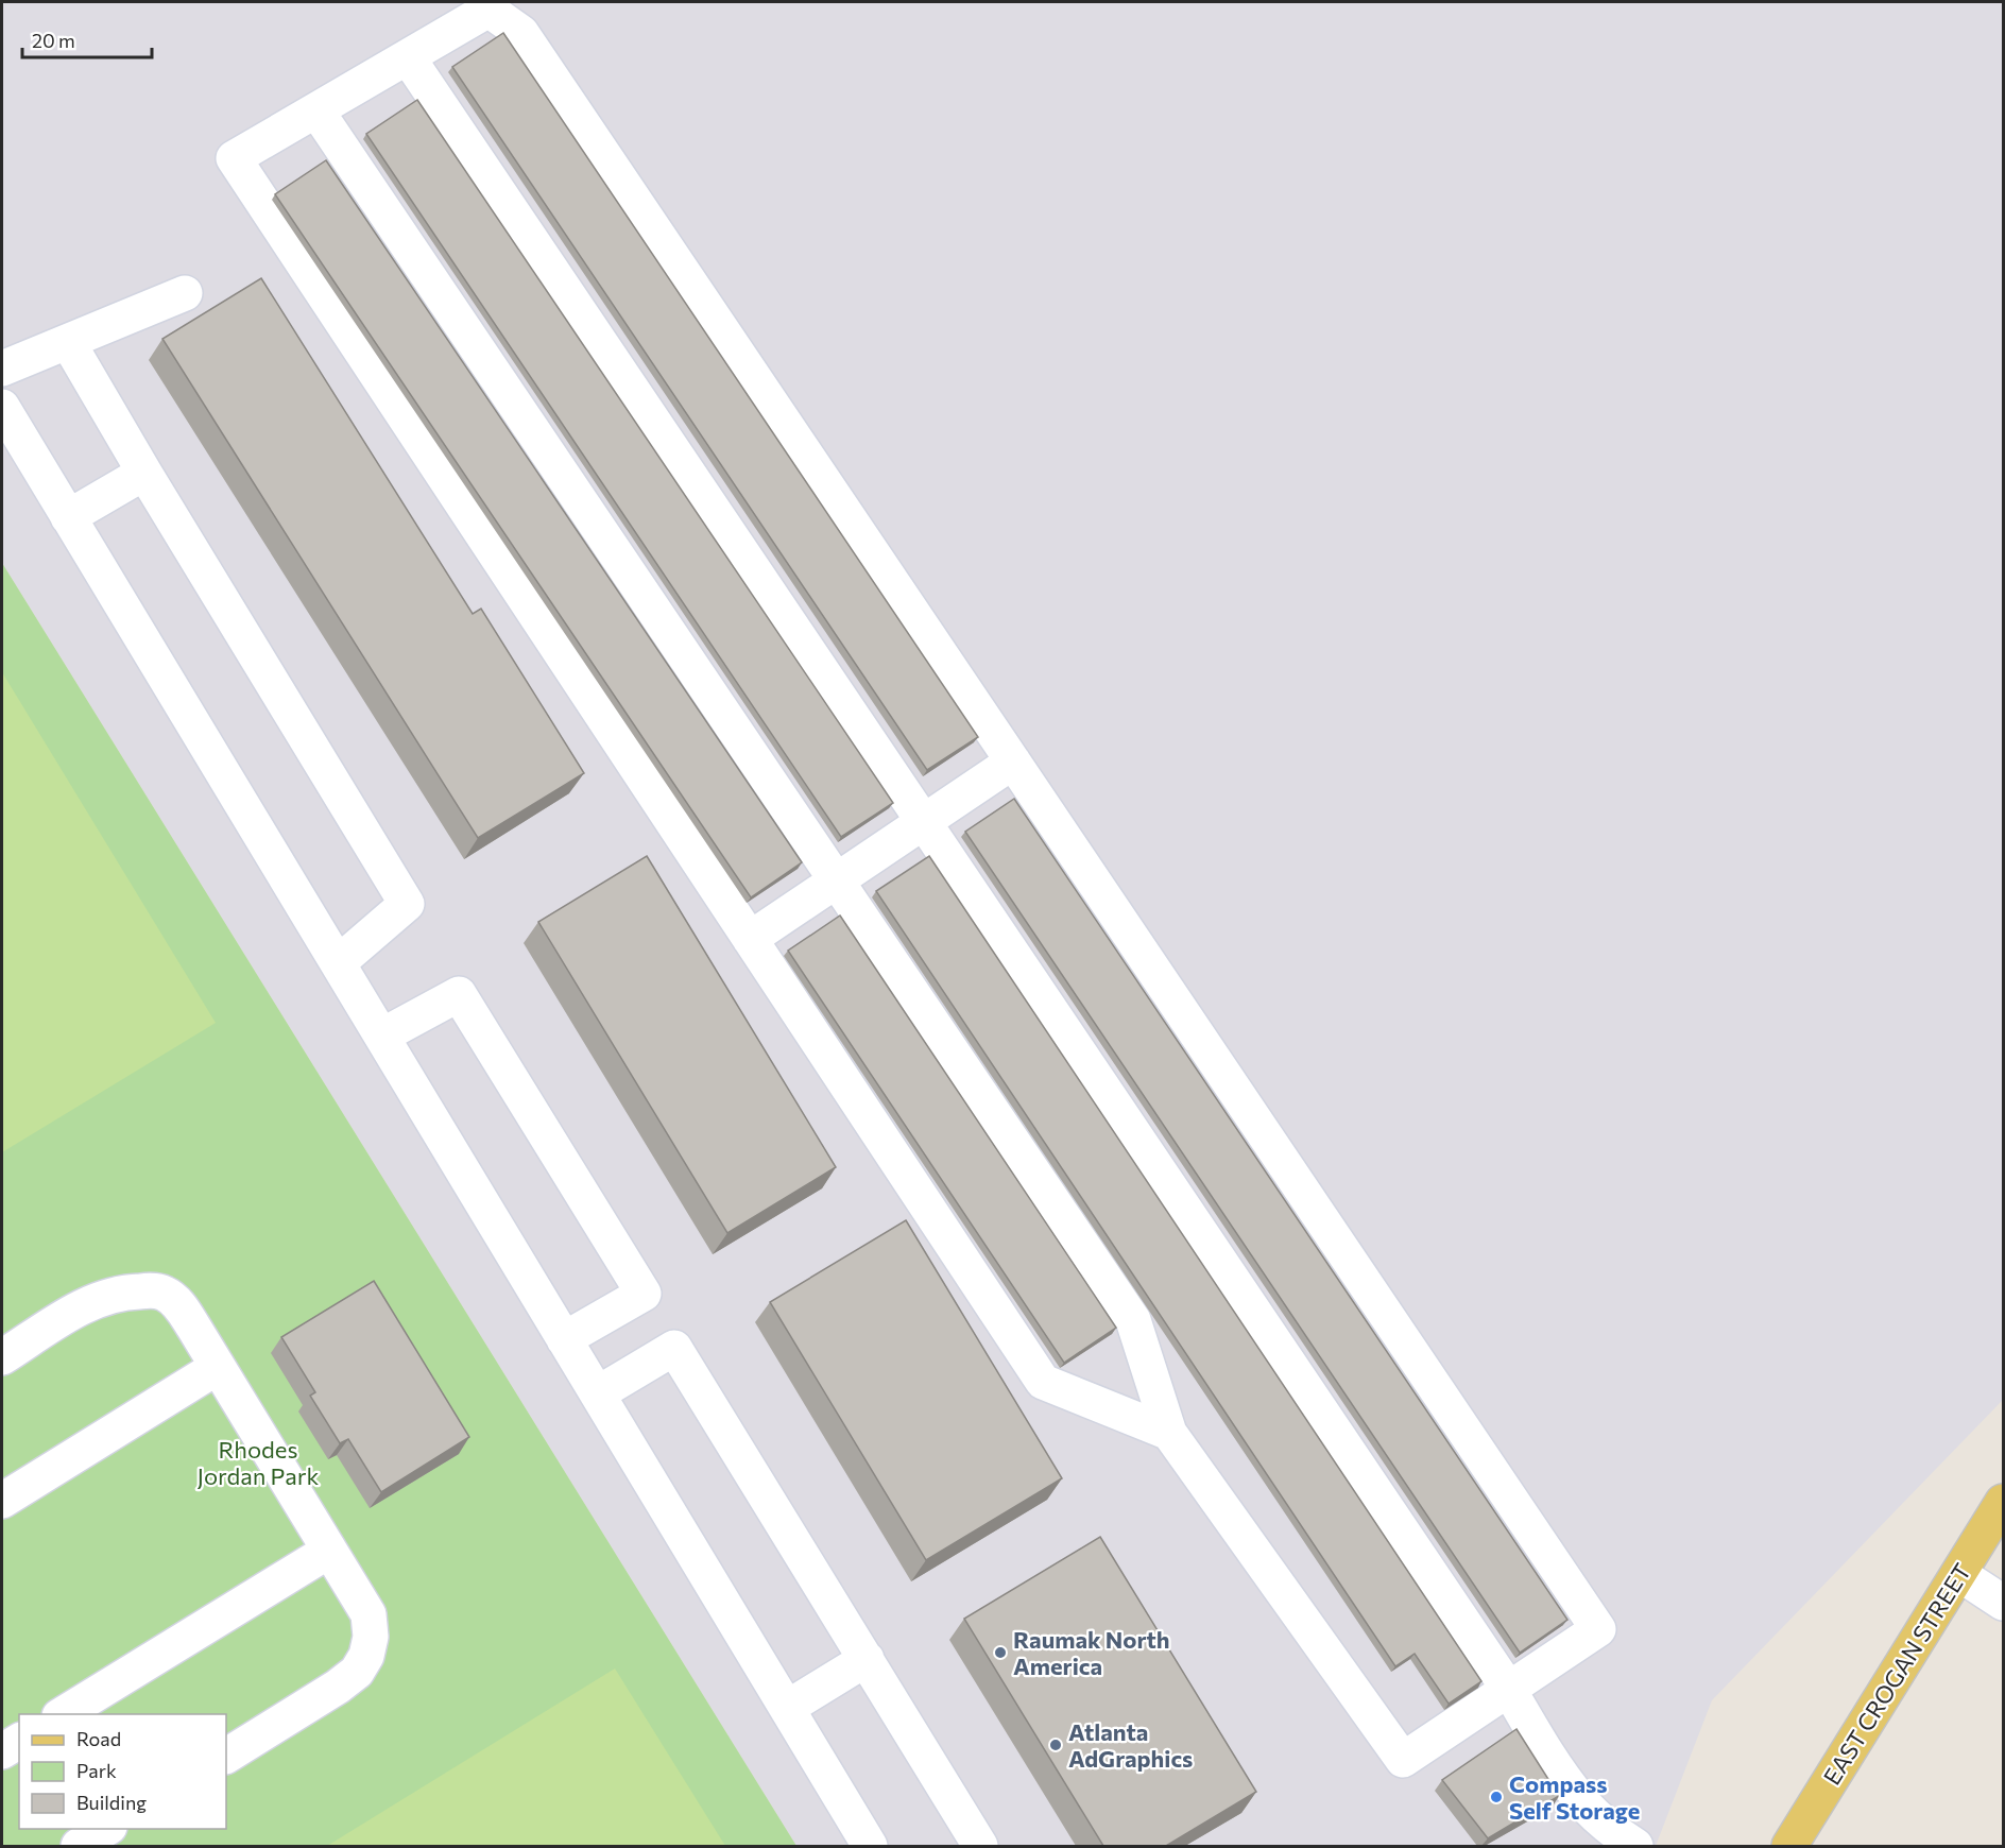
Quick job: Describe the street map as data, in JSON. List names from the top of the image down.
{
  "streets": {
    "main road": ["EAST CROGAN STREET"]
  },
  "parks": ["Rhodes Jordan Park"],
  "places": ["Raumak North America", "Atlanta AdGraphics", "Compass Self Storage"],
  "legend": ["Road", "Park", "Building"],
  "scale_bar": "20 m"
}
